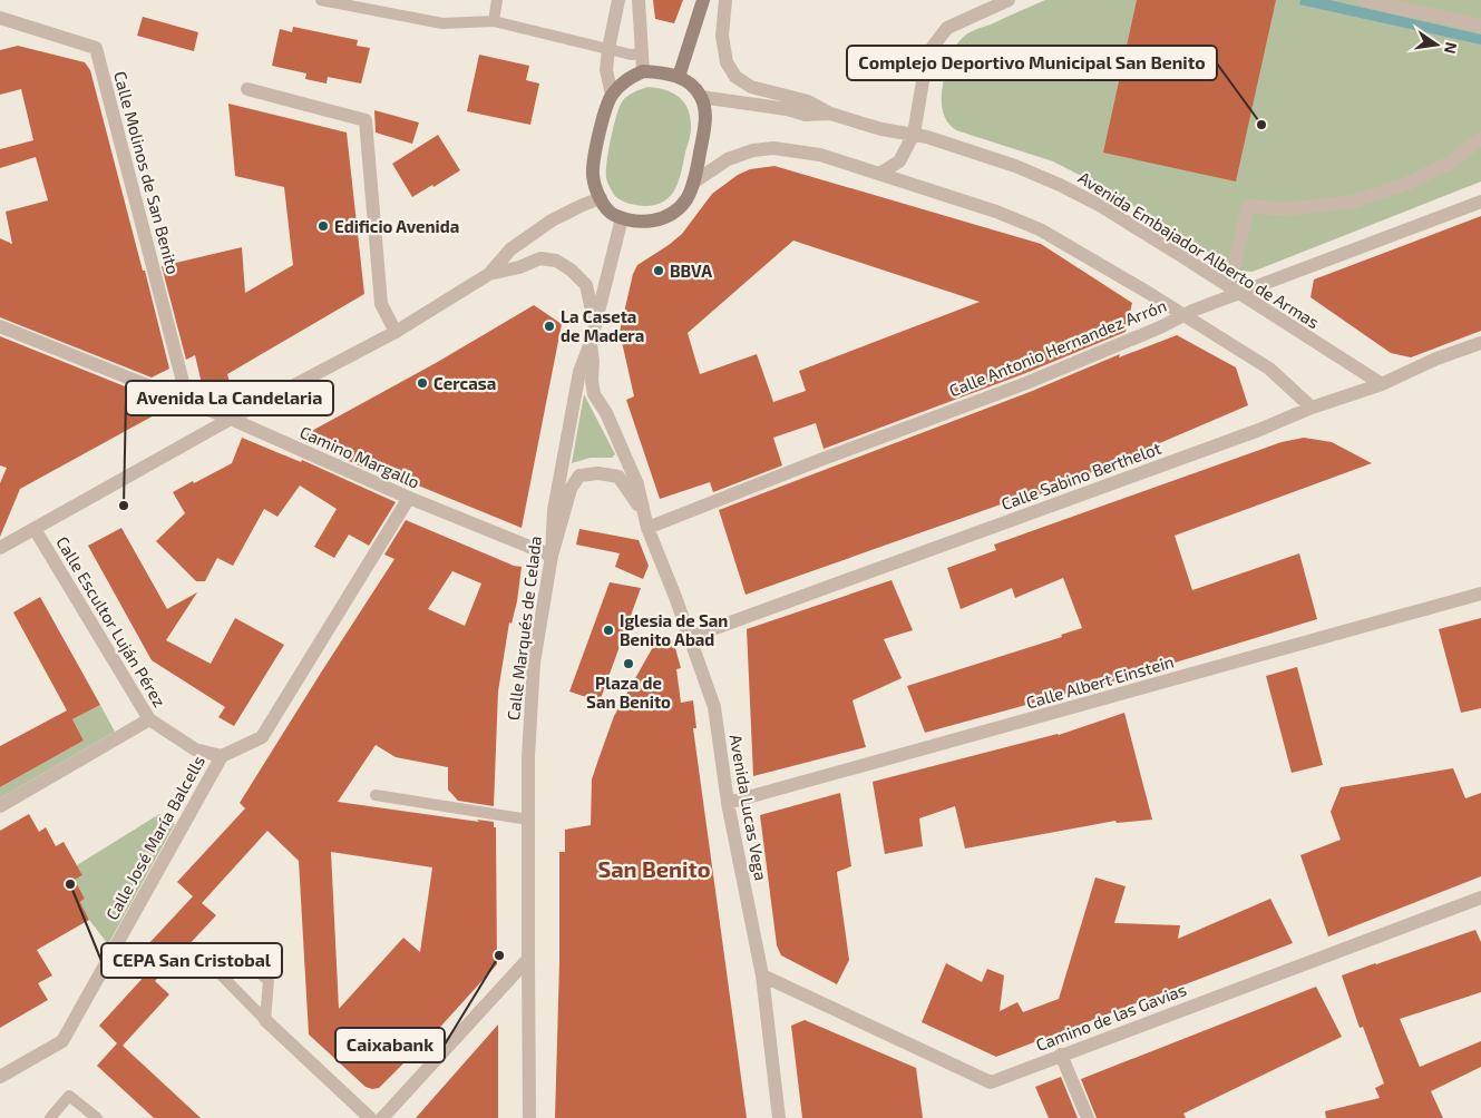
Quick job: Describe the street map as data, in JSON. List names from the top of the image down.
{
  "streets": {
    "street": [
      "Calle Molinos de San Benito",
      "Avenida Embajador Alberto de Armas",
      "Calle Antonio Hernandez Arrón",
      "Camino Margallo",
      "Calle Sabino Berthelot",
      "Calle Escultor Luján Pérez",
      "Calle Marqués de Celada",
      "Calle Albert Einstein",
      "Avenida Lucas Vega",
      "Calle José María Balcells",
      "Camino de las Gavias"
    ]
  },
  "crossings": [
    ["Calle Molinos de San Benito", "Camino Margallo"],
    ["Avenida Embajador Alberto de Armas", "Calle Antonio Hernandez Arrón"],
    ["Avenida Embajador Alberto de Armas", "Calle Sabino Berthelot"],
    ["Avenida Embajador Alberto de Armas", "Calle Marqués de Celada"],
    ["Calle Antonio Hernandez Arrón", "Avenida Lucas Vega"],
    ["Camino Margallo", "Calle Marqués de Celada"],
    ["Camino Margallo", "Avenida Lucas Vega"],
    ["Camino Margallo", "Calle José María Balcells"],
    ["Calle Sabino Berthelot", "Avenida Lucas Vega"],
    ["Calle Escultor Luján Pérez", "Calle José María Balcells"],
    ["Calle Marqués de Celada", "Avenida Lucas Vega"],
    ["Calle Albert Einstein", "Avenida Lucas Vega"],
    ["Avenida Lucas Vega", "Camino de las Gavias"]
  ],
  "districts": ["San Benito"],
  "places": [
    "Complejo Deportivo Municipal San Benito",
    "Edificio Avenida",
    "BBVA",
    "La Caseta de Madera",
    "Cercasa",
    "Avenida La Candelaria",
    "Iglesia de San Benito Abad",
    "Plaza de San Benito",
    "CEPA San Cristobal",
    "Caixabank"
  ],
  "north": "right"
}
